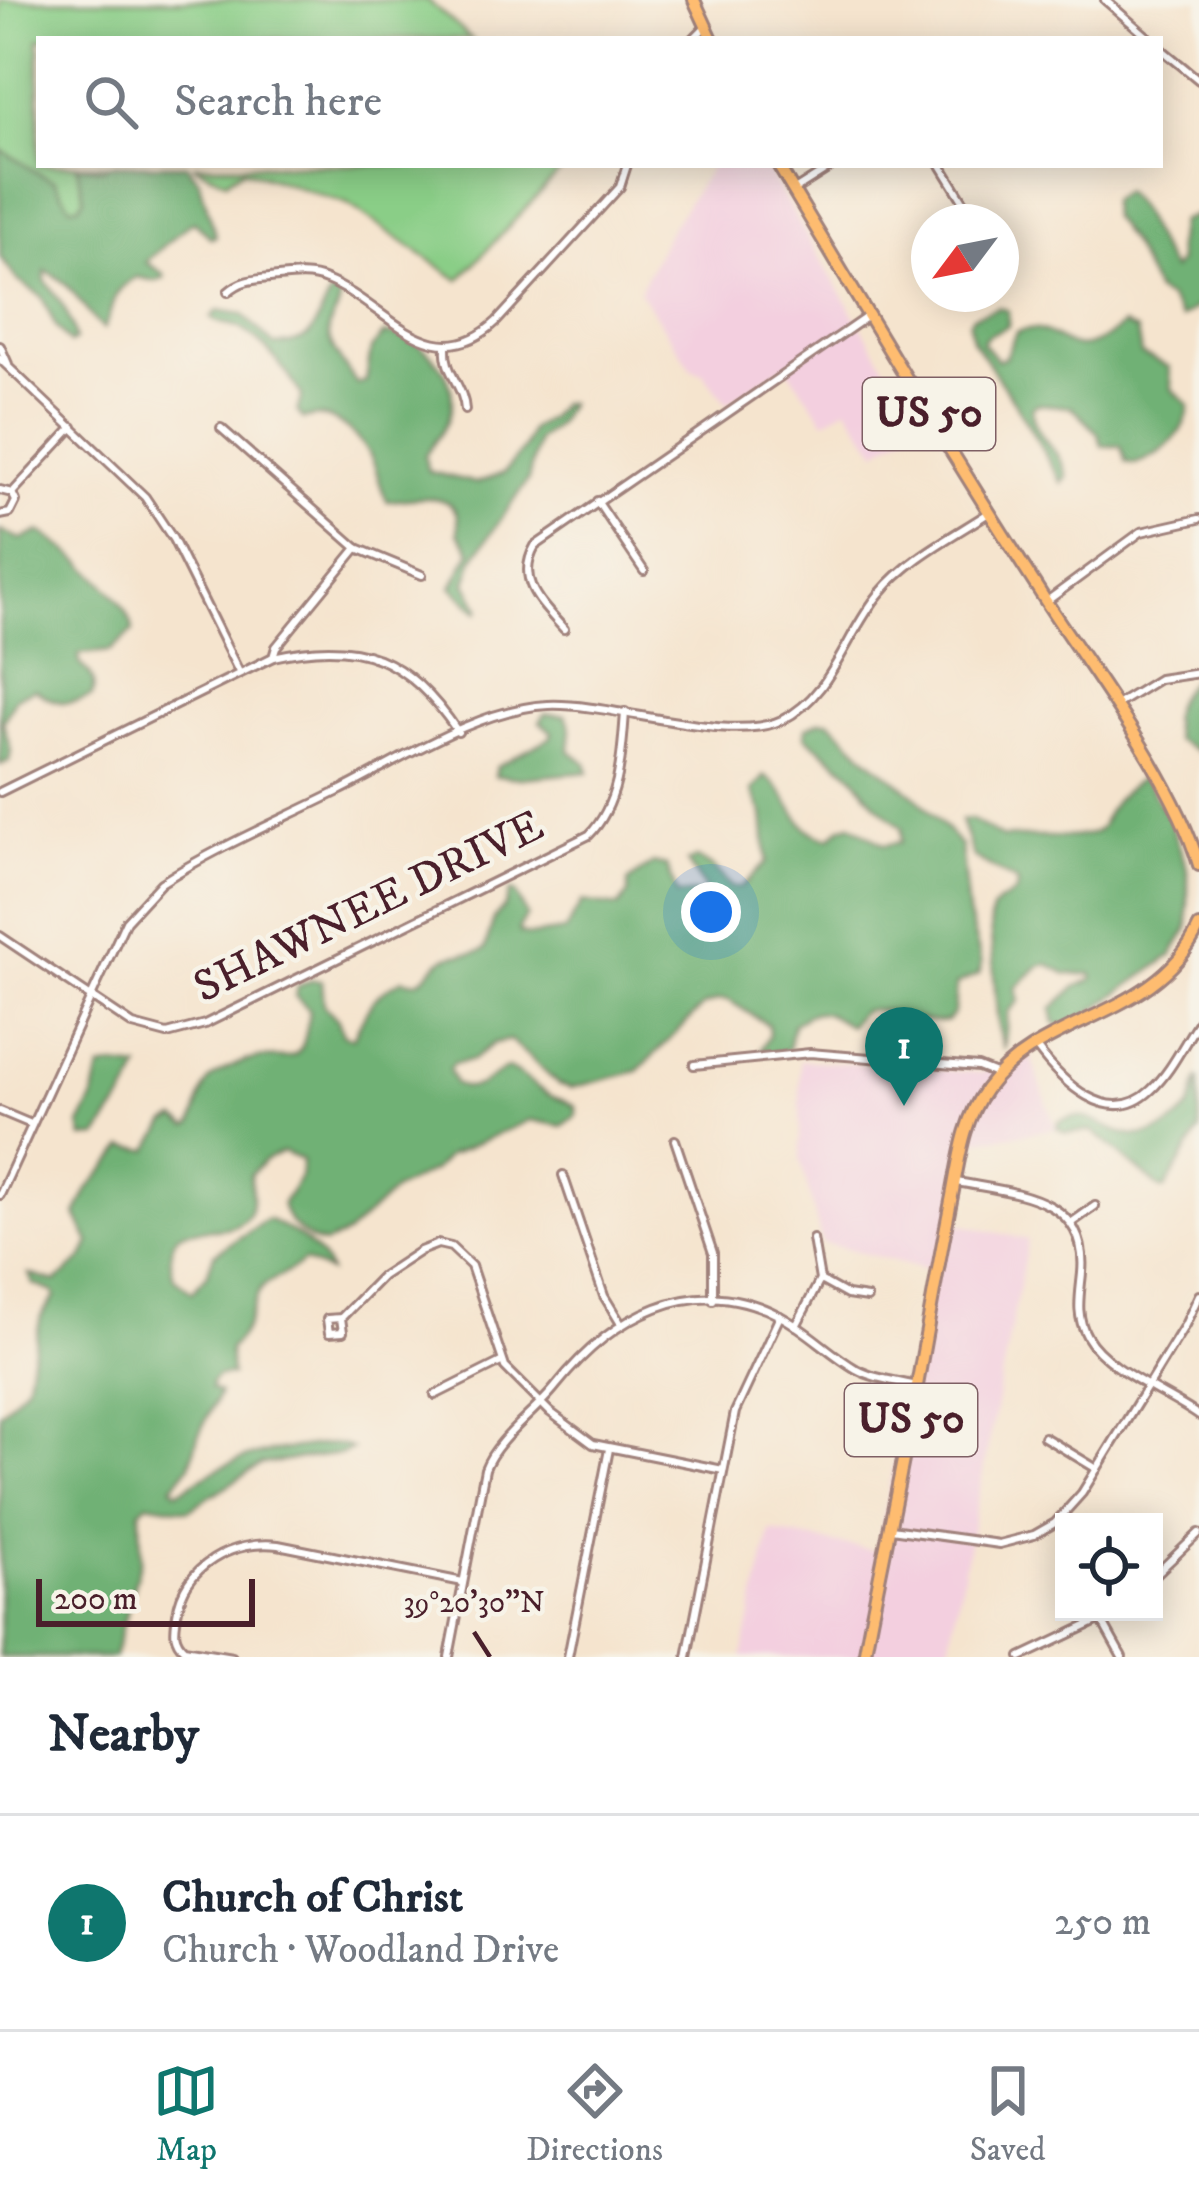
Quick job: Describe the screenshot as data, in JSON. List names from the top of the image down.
{
  "streets": {
    "main road": ["US 50"],
    "street": ["SHAWNEE DRIVE"]
  },
  "scale_bar": "200 m",
  "north": "bottom left",
  "page": {
    "search": "Search here",
    "pins": "1",
    "scale": "200 m",
    "heading": "Nearby",
    "list": [
      {
        "mark": "1",
        "name": "Church of Christ",
        "note": "Church · Woodland Drive",
        "value": "250 m"
      }
    ],
    "nav": ["Map", "Directions", "Saved"]
  },
  "coordinates": ["39°20'30\"N"]
}
